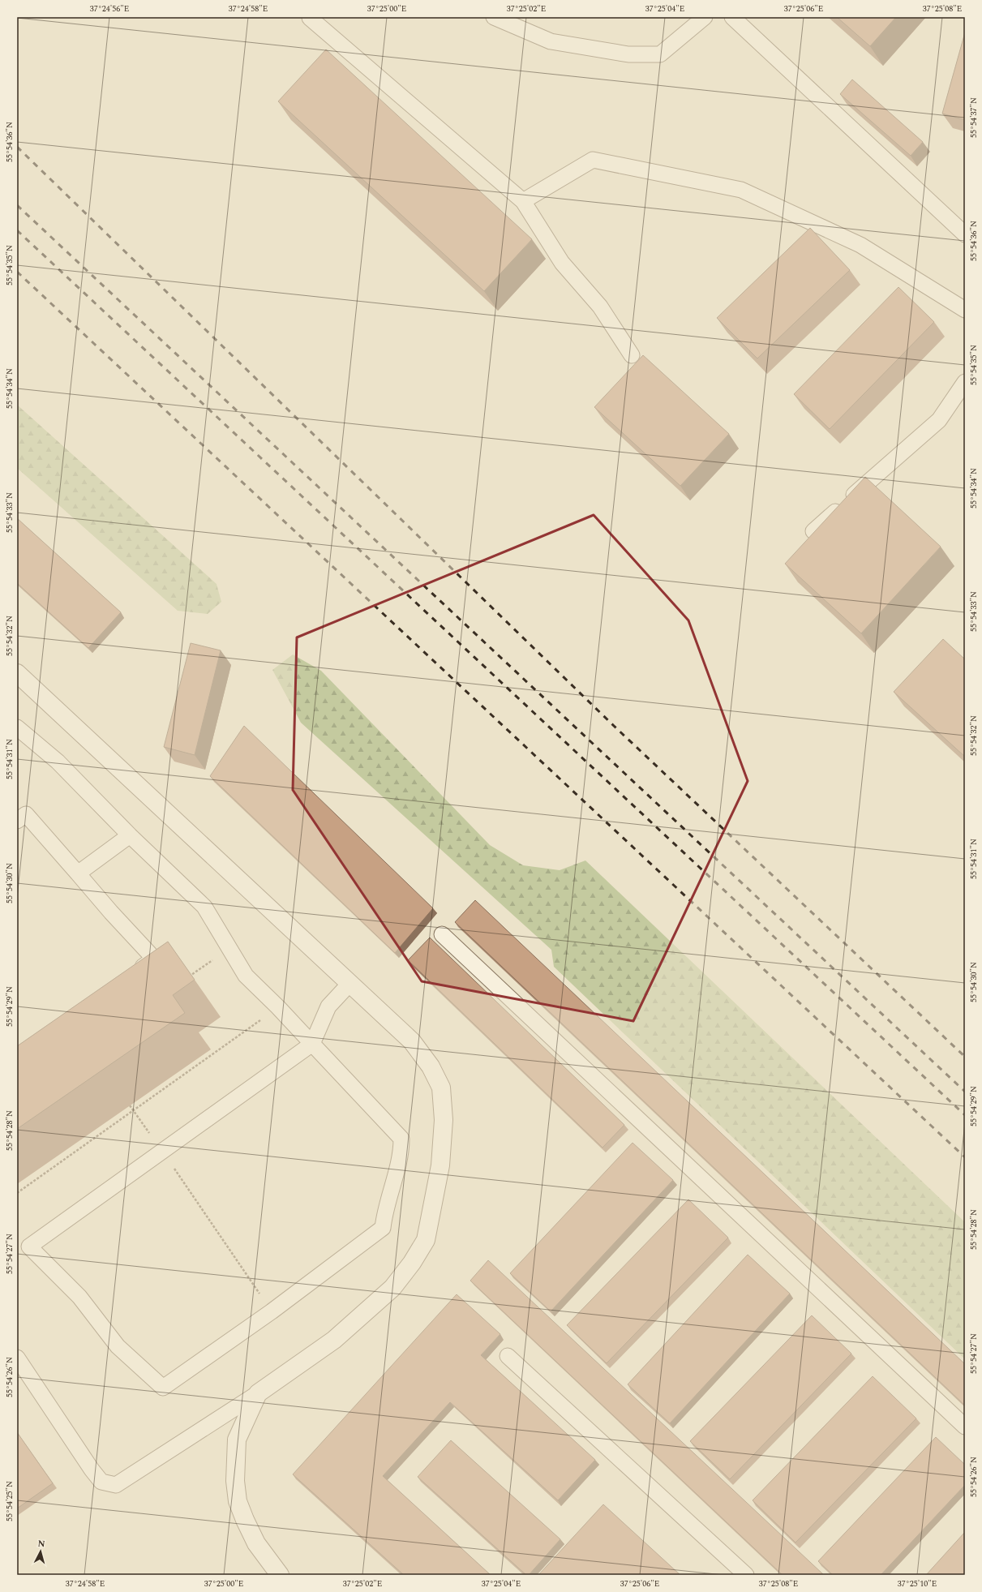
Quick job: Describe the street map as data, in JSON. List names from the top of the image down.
{
  "north": "top",
  "coordinates": [
    "37°24'56\"E",
    "37°24'58\"E",
    "37°25'00\"E",
    "37°25'02\"E",
    "37°25'04\"E",
    "37°25'06\"E",
    "37°25'08\"E",
    "55°54'37\"N",
    "55°54'36\"N",
    "55°54'35\"N",
    "55°54'34\"N",
    "55°54'33\"N",
    "55°54'32\"N",
    "55°54'31\"N",
    "55°54'30\"N",
    "55°54'29\"N",
    "55°54'28\"N",
    "55°54'27\"N",
    "55°54'26\"N",
    "55°54'25\"N",
    "37°25'10\"E"
  ]
}
